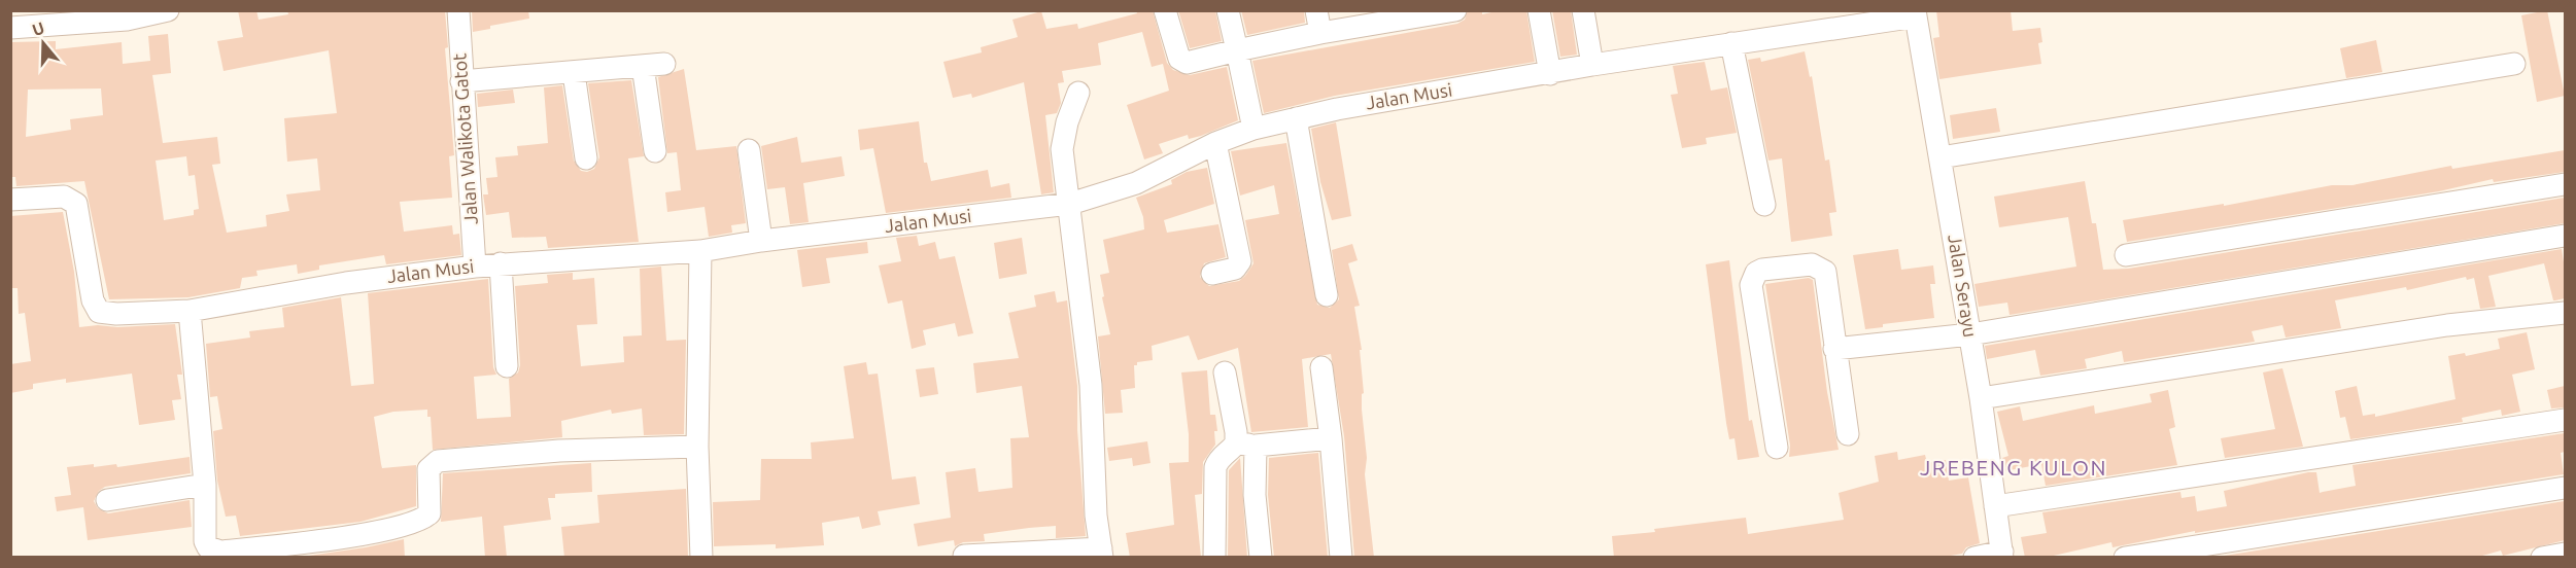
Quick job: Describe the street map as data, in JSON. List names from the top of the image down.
{
  "streets": {
    "street": ["Jalan Musi", "Jalan Walikota Gatot", "Jalan Serayu"]
  },
  "crossings": [
    ["Jalan Musi", "Jalan Walikota Gatot"],
    ["Jalan Musi", "Jalan Serayu"]
  ],
  "districts": ["JREBENG KULON"],
  "north": "top"
}
